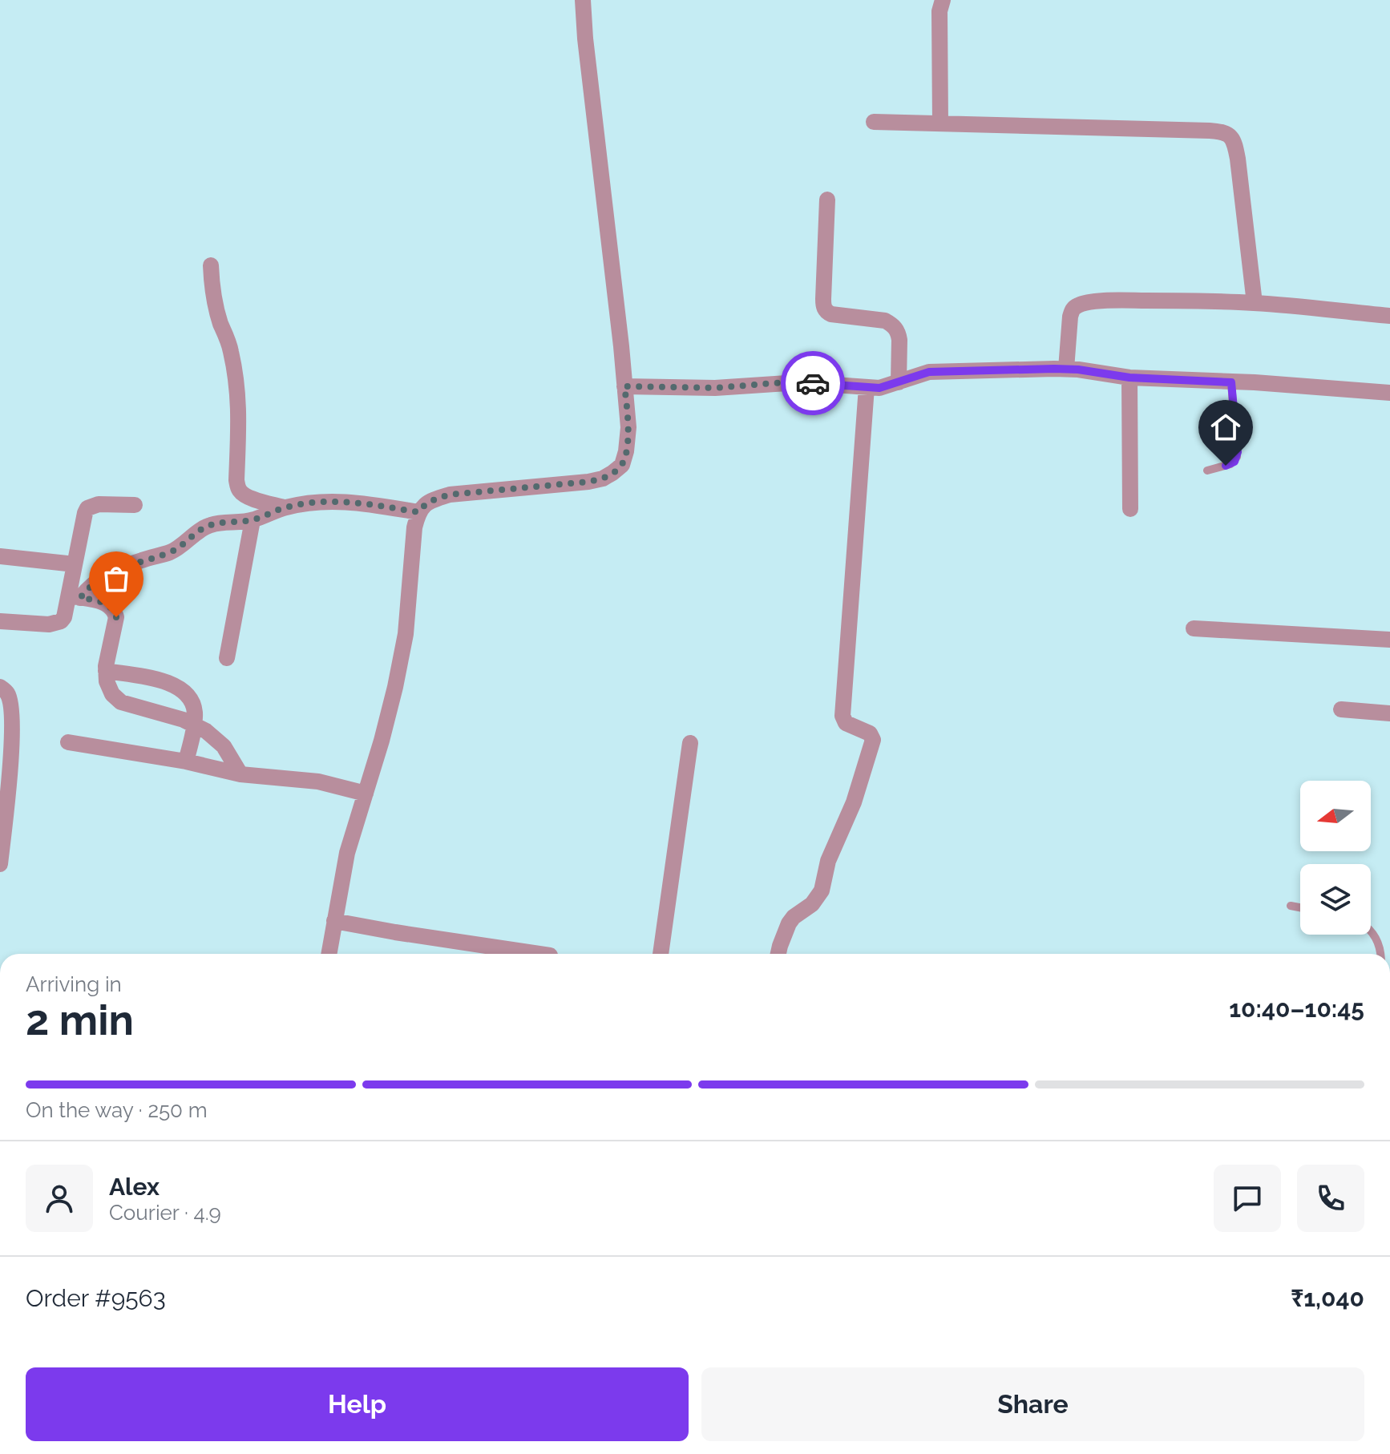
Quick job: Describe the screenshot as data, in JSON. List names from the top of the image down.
{
  "north": "left",
  "page": {
    "heading": ["2 min", "Arriving in", "10:40–10:45"],
    "panel": [
      "Alex",
      "Courier · 4.9",
      "Order #9563",
      "₹1,040"
    ],
    "bar": "On the way · 250 m",
    "buttons": ["Help", "Share"]
  }
}
